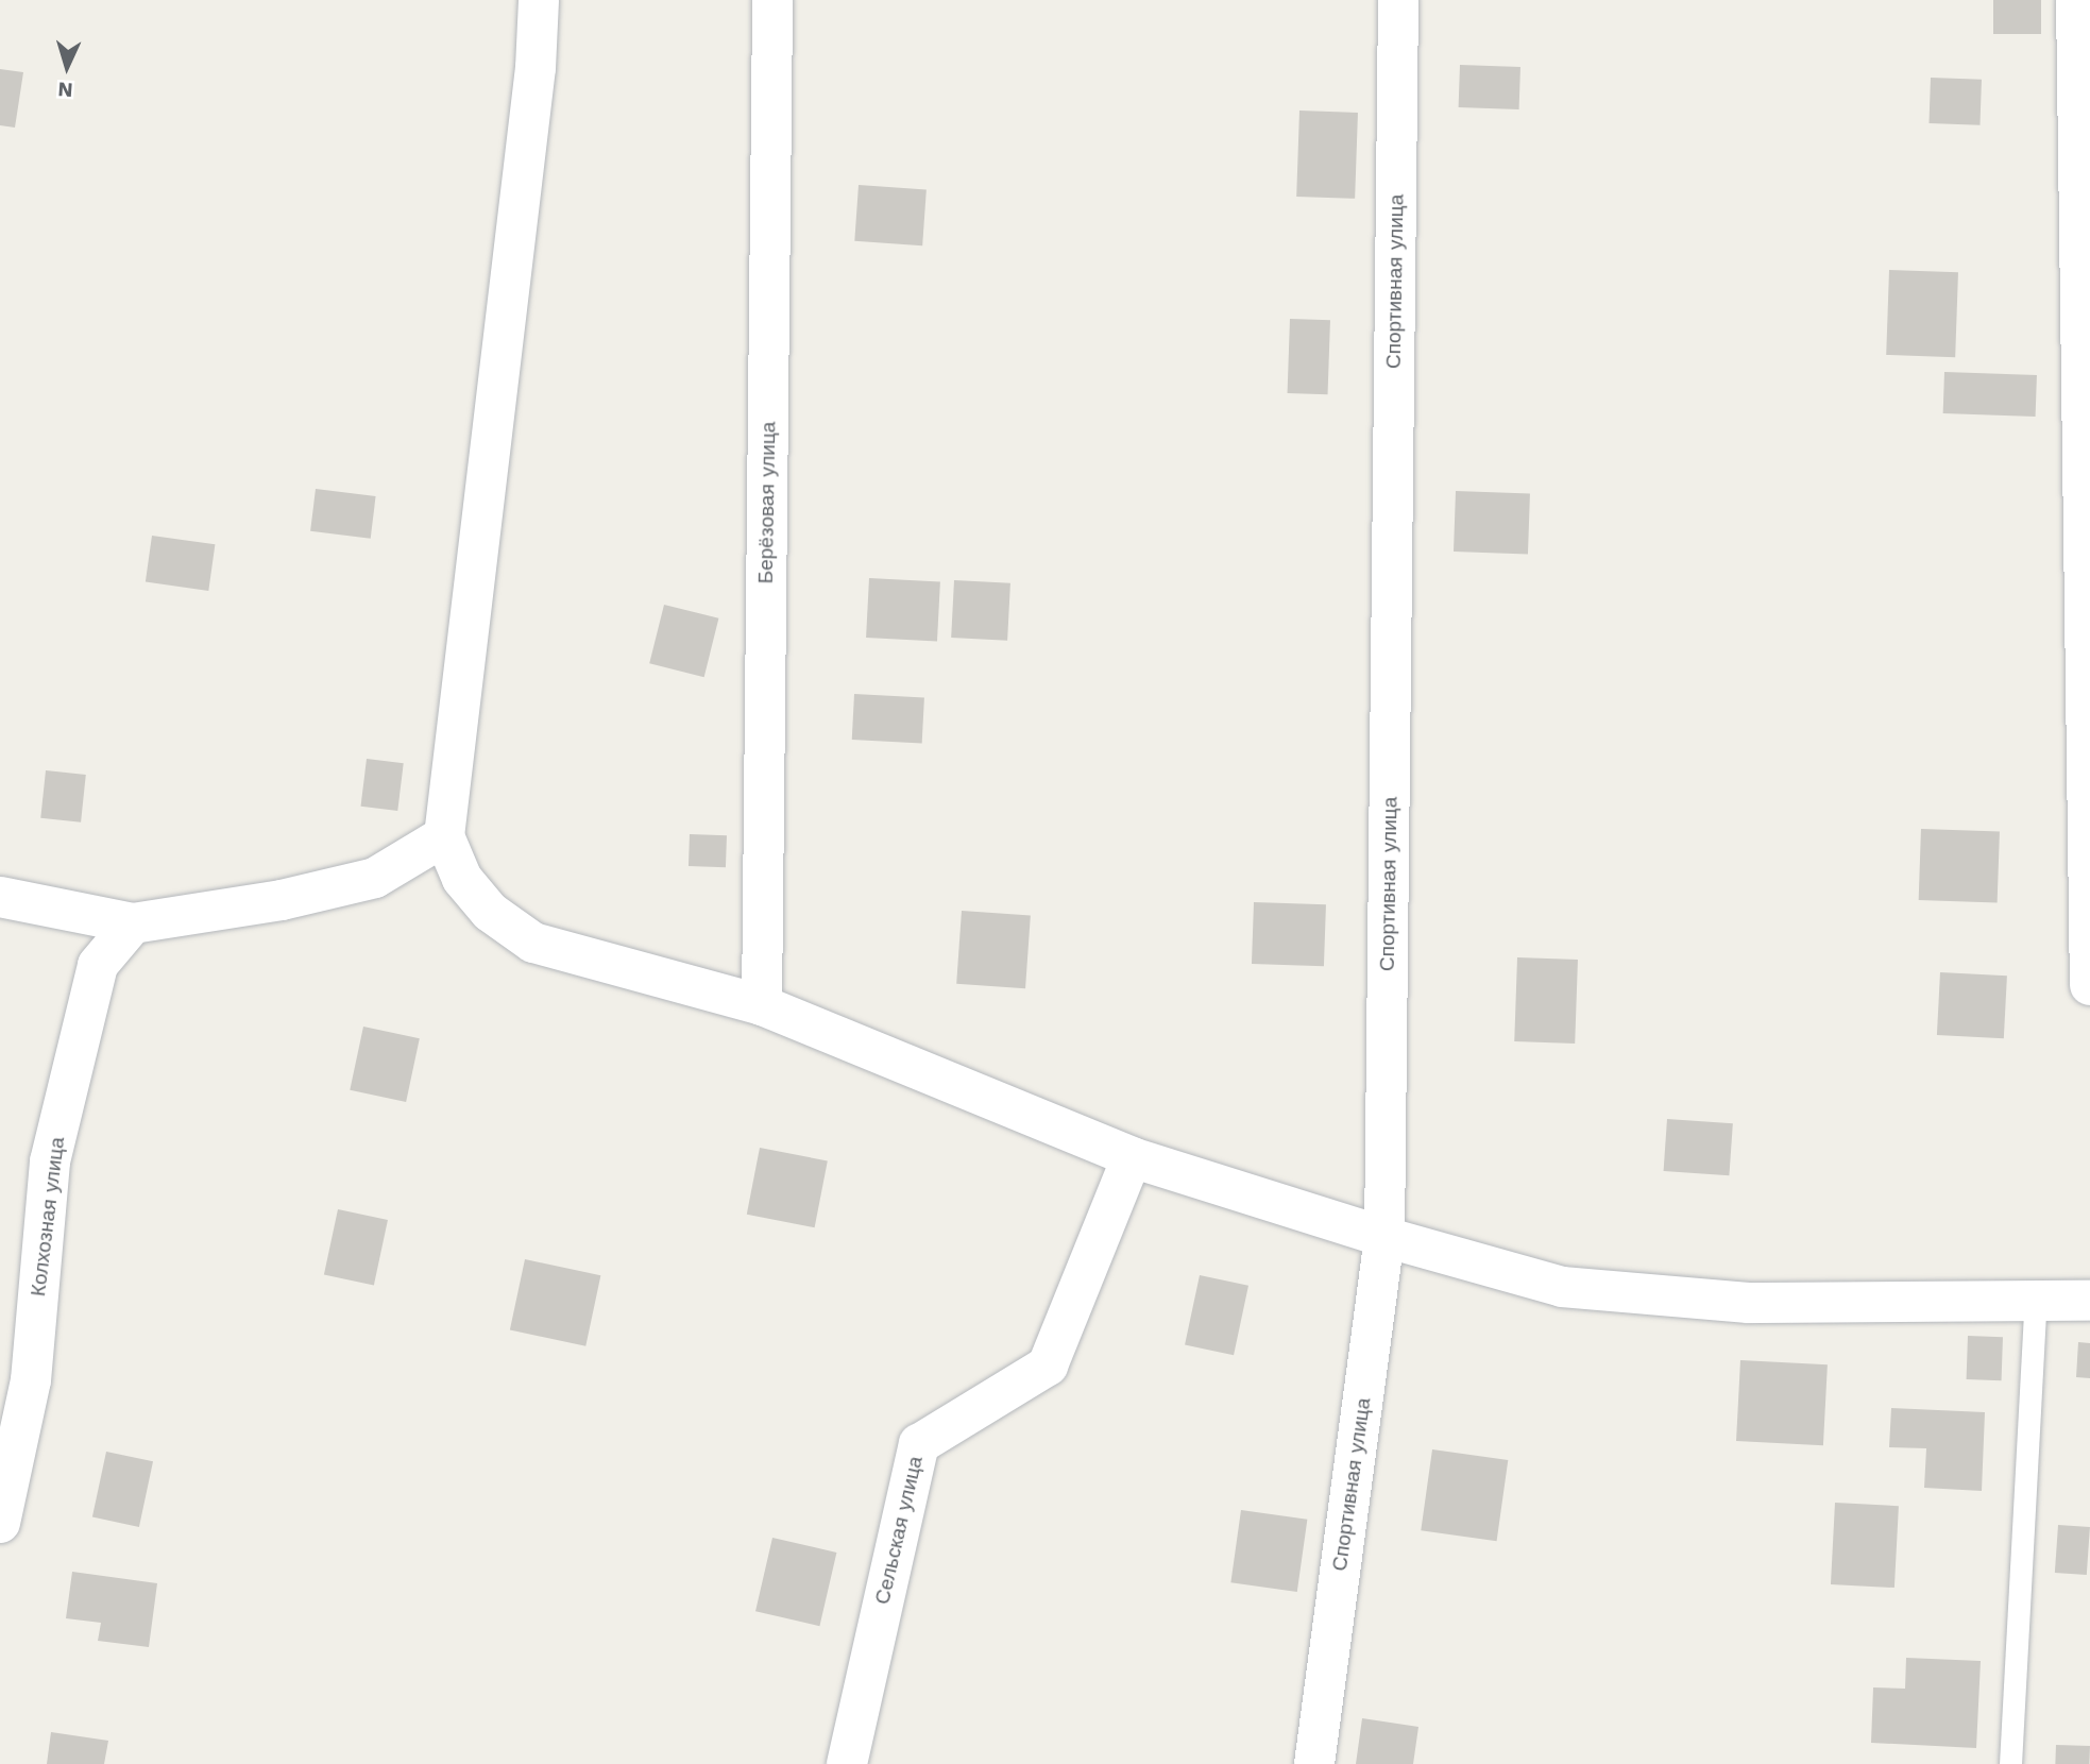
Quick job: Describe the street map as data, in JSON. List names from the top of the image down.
{
  "streets": {
    "street": [
      "Спортивная улица",
      "Берёзовая улица",
      "Колхозная улица",
      "Сельская улица"
    ]
  },
  "north": "bottom"
}
